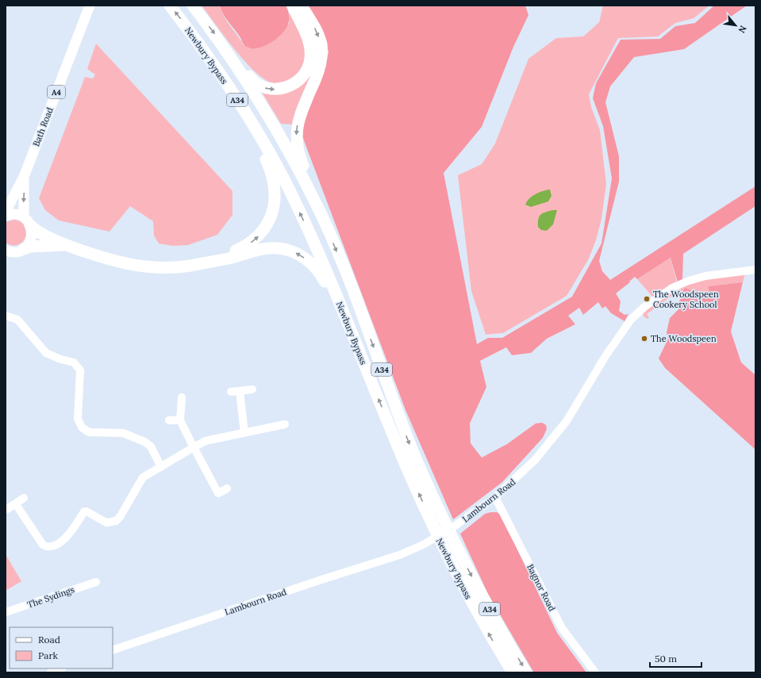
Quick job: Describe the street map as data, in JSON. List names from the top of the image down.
{
  "streets": {
    "highway": ["Newbury Bypass", "A34"],
    "main road": ["A4", "Bath Road"],
    "street": ["Lambourn Road", "Bagnor Road", "The Sydings"]
  },
  "crossings": [
    ["Lambourn Road", "Bagnor Road"]
  ],
  "places": ["The Woodspeen Cookery School", "The Woodspeen"],
  "legend": ["Road", "Park"],
  "scale_bar": "50 m",
  "north": "bottom right"
}
